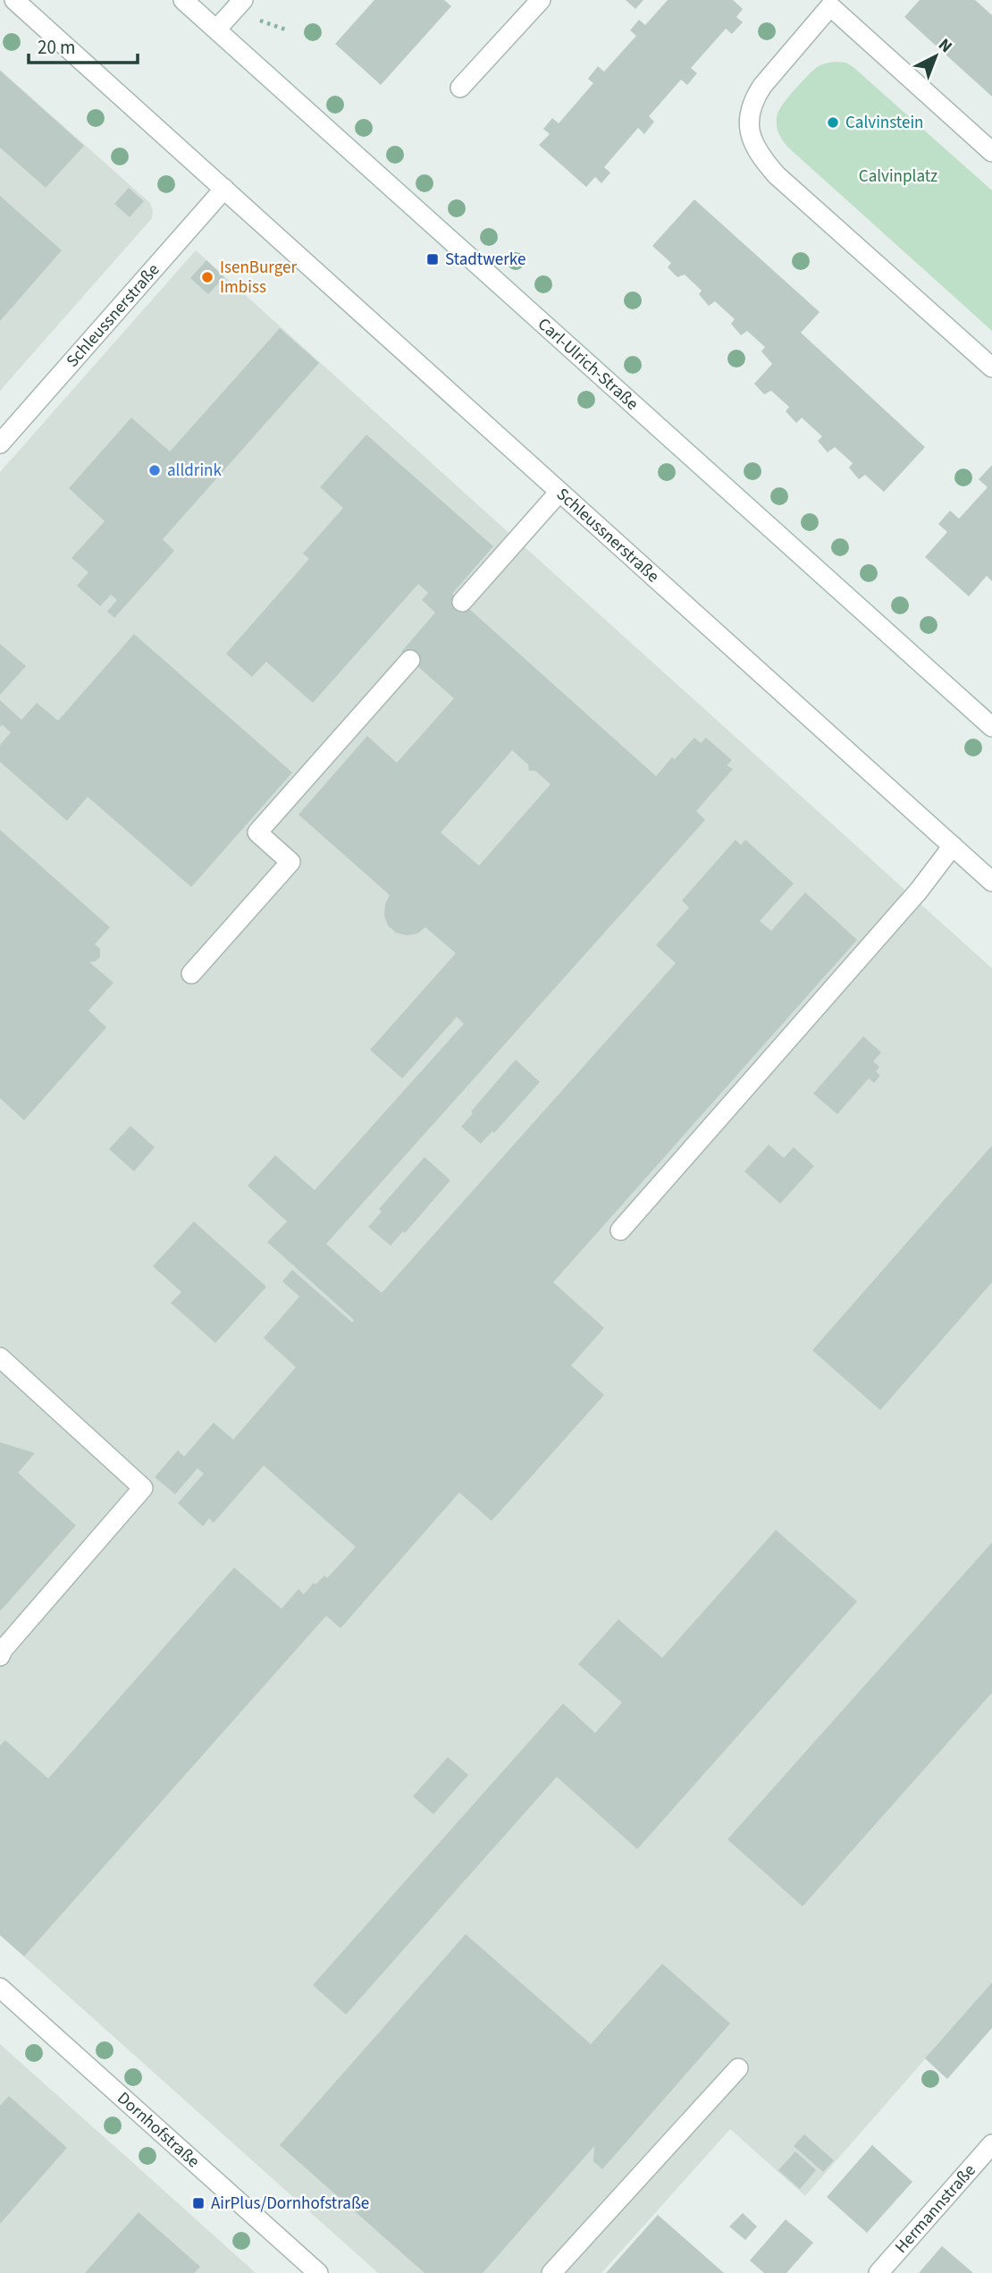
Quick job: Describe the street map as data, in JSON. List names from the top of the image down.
{
  "streets": {
    "street": [
      "Schleussnerstraße",
      "Carl-Ulrich-Straße",
      "Dornhofstraße",
      "Hermannstraße"
    ]
  },
  "parks": ["Calvinplatz"],
  "places": {
    "other": ["Calvinstein", "IsenBurger Imbiss", "alldrink"],
    "transit": ["Stadtwerke", "AirPlus/Dornhofstraße"]
  },
  "scale_bar": "20 m",
  "north": "top right"
}
